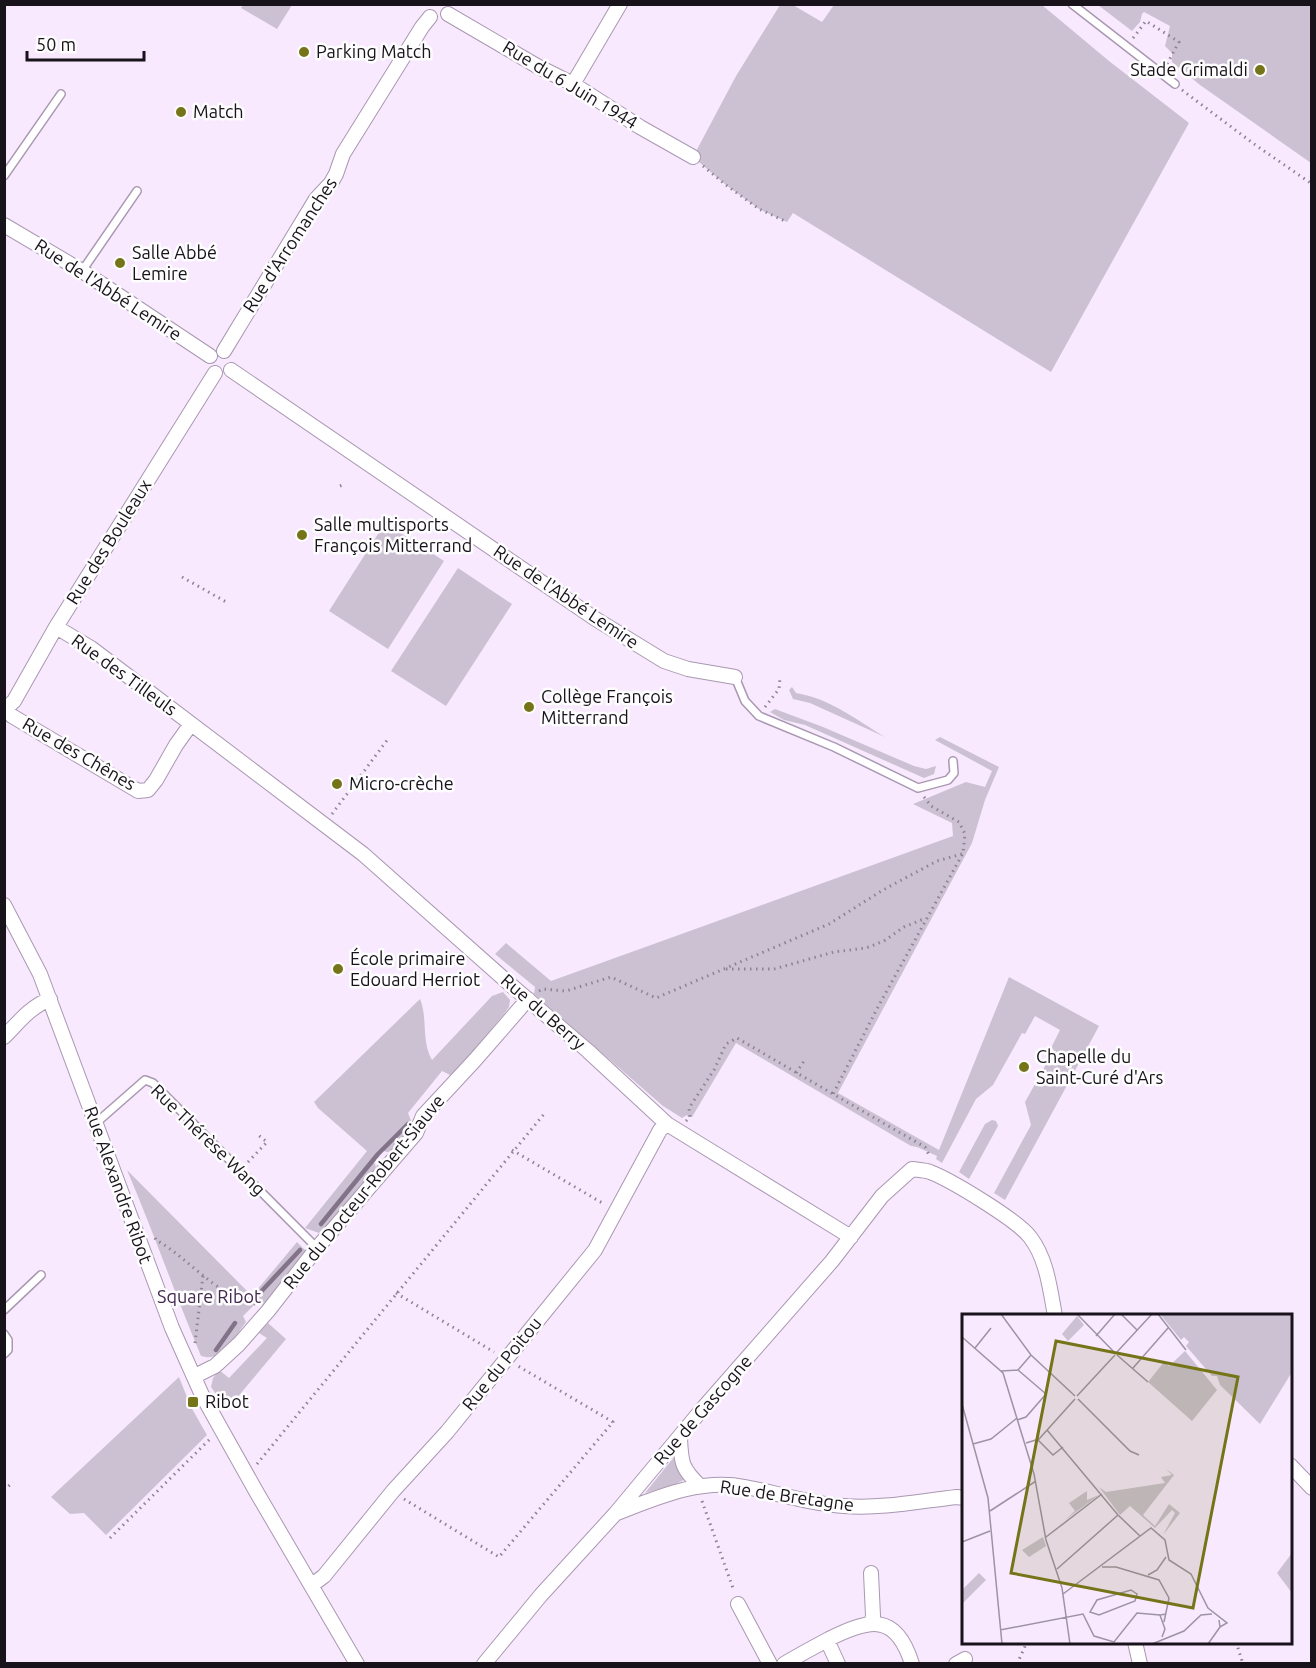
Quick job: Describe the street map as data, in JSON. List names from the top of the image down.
{
  "streets": {
    "street": [
      "Rue du 6 Juin 1944",
      "Rue d'Arromanches",
      "Rue de l'Abbé Lemire",
      "Rue des Bouleaux",
      "Rue des Tilleuls",
      "Rue des Chênes",
      "Rue du Berry",
      "Rue Alexandre Ribot",
      "Rue du Docteur-Robert-Siauve",
      "Rue du Poitou",
      "Rue de Gascogne",
      "Rue de Bretagne"
    ],
    "lane": ["Rue Thérèse Wang"]
  },
  "crossings": [
    ["Rue d'Arromanches", "Rue de l'Abbé Lemire"],
    ["Rue d'Arromanches", "Rue des Bouleaux"],
    ["Rue de l'Abbé Lemire", "Rue des Bouleaux"],
    ["Rue des Bouleaux", "Rue des Tilleuls"],
    ["Rue des Bouleaux", "Rue des Chênes"],
    ["Rue des Tilleuls", "Rue des Chênes"],
    ["Rue des Tilleuls", "Rue du Berry"],
    ["Rue des Chênes", "Rue du Berry"],
    ["Rue du Berry", "Rue du Docteur-Robert-Siauve"],
    ["Rue du Berry", "Rue du Poitou"],
    ["Rue du Berry", "Rue de Gascogne"],
    ["Rue Thérèse Wang", "Rue Alexandre Ribot"],
    ["Rue Thérèse Wang", "Rue du Docteur-Robert-Siauve"],
    ["Rue Alexandre Ribot", "Rue du Docteur-Robert-Siauve"],
    ["Rue Alexandre Ribot", "Rue du Poitou"],
    ["Rue de Gascogne", "Rue de Bretagne"]
  ],
  "parks": ["Square Ribot"],
  "places": {
    "other": [
      "Parking Match",
      "Stade Grimaldi",
      "Match",
      "Salle Abbé Lemire",
      "Salle multisports François Mitterrand",
      "Collège François Mitterrand",
      "Micro-crèche",
      "École primaire Edouard Herriot",
      "Chapelle du Saint-Curé d'Ars"
    ],
    "transit": ["Ribot"]
  },
  "scale_bar": "50 m"
}
